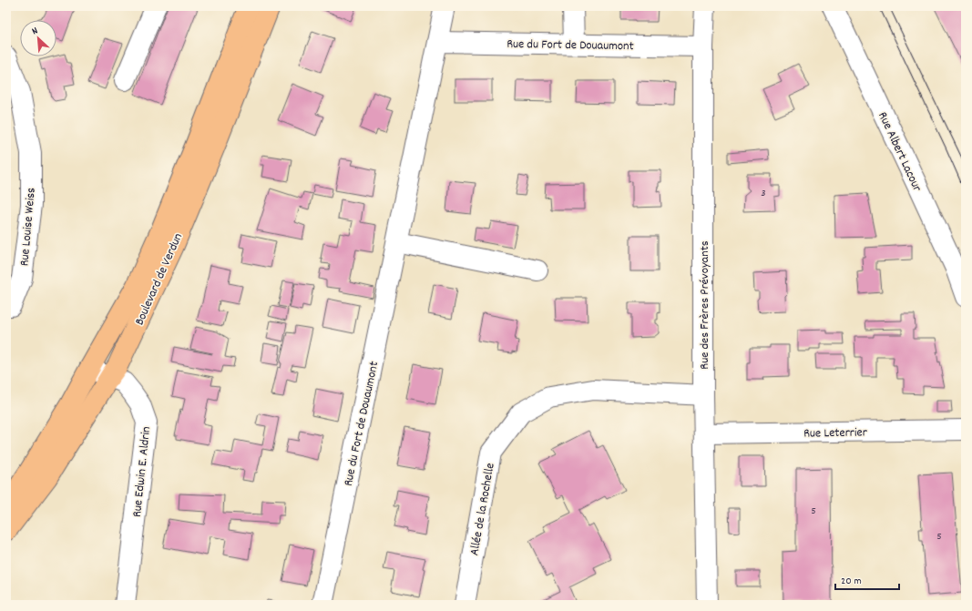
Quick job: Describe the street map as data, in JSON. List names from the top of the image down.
{
  "streets": {
    "main road": ["Boulevard de Verdun"],
    "street": [
      "Rue du Fort de Douaumont",
      "Rue Albert Lacour",
      "Rue Louise Weiss",
      "Rue des Frères Prévoyants",
      "Rue Leterrier",
      "Rue Edwin E. Aldrin",
      "Allée de la Rochelle"
    ]
  },
  "crossings": [
    ["Rue du Fort de Douaumont", "Rue des Frères Prévoyants"],
    ["Boulevard de Verdun", "Rue Edwin E. Aldrin"],
    ["Rue des Frères Prévoyants", "Rue Leterrier"],
    ["Rue des Frères Prévoyants", "Allée de la Rochelle"]
  ],
  "house_numbers": ["3", "5", "5"],
  "scale_bar": "20 m",
  "north": "top left"
}
